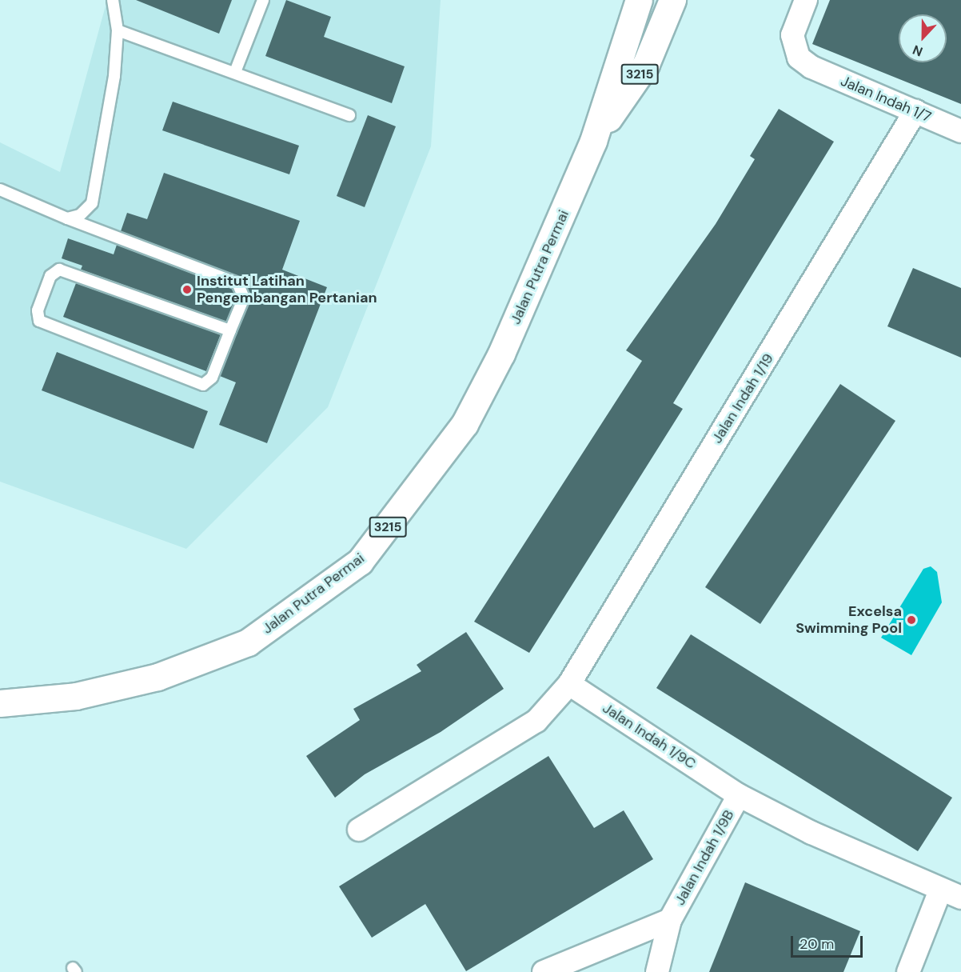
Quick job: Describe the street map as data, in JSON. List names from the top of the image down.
{
  "streets": {
    "main road": ["3215", "Jalan Putra Permai"],
    "street": [
      "Jalan Indah 1/7",
      "Jalan Indah 1/19",
      "Jalan Indah 1/9C",
      "Jalan Indah 1/9B"
    ]
  },
  "crossings": [
    ["Jalan Indah 1/7", "Jalan Indah 1/19"],
    ["Jalan Indah 1/19", "Jalan Indah 1/9C"],
    ["Jalan Indah 1/9C", "Jalan Indah 1/9B"]
  ],
  "places": ["Institut Latihan Pengembangan Pertanian", "Excelsa Swimming Pool"],
  "scale_bar": "20 m",
  "north": "bottom"
}
